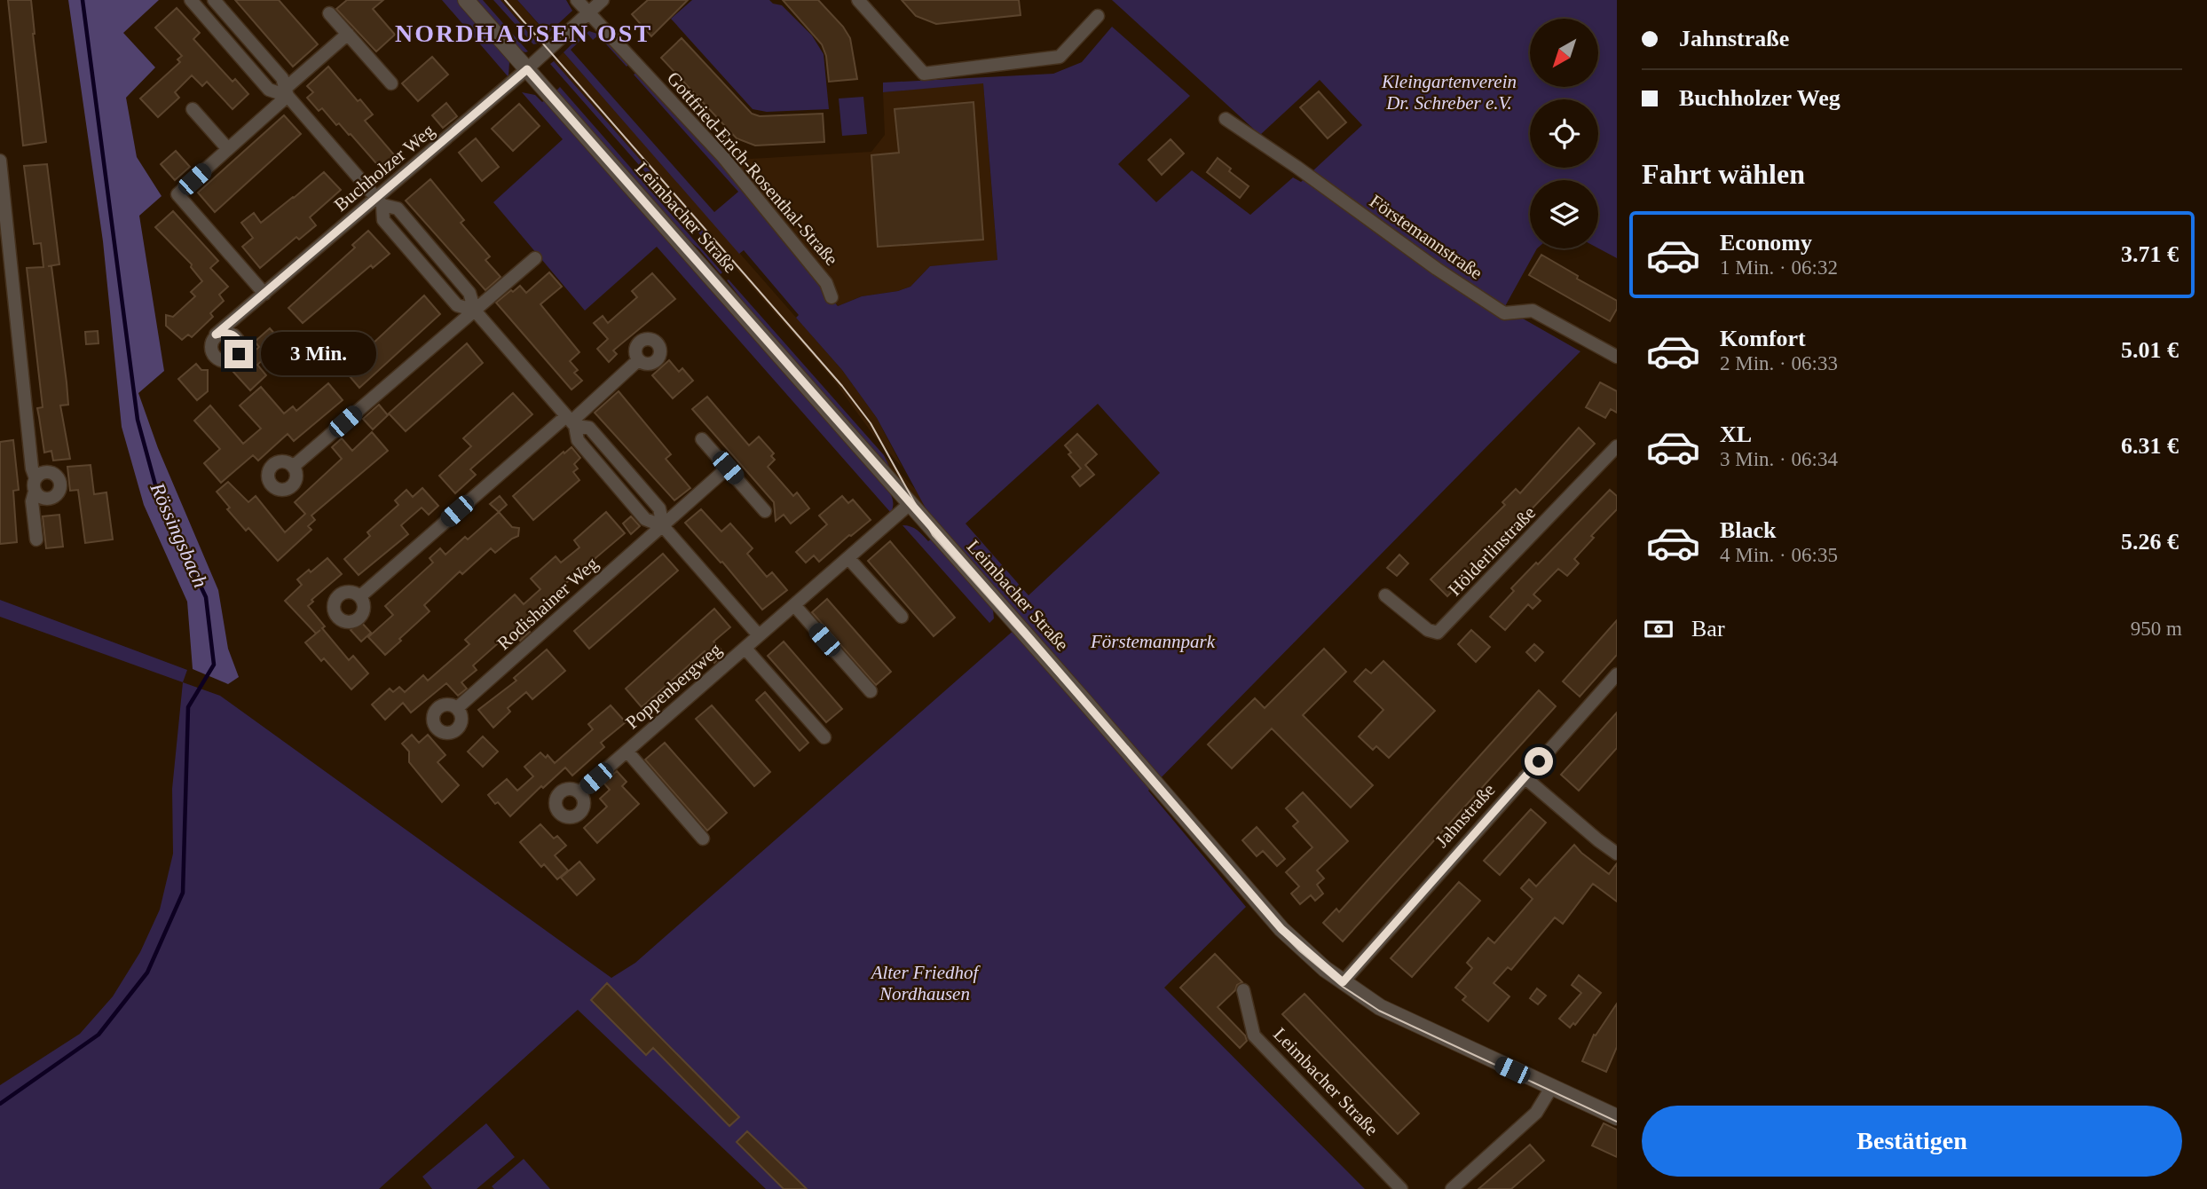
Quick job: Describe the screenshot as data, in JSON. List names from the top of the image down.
{
  "streets": {
    "street": [
      "Buchholzer Weg",
      "Gottfried-Erich-Rosenthal-Straße",
      "Leimbacher Straße",
      "Förstemannstraße",
      "Hölderlinstraße",
      "Rodishainer Weg",
      "Poppenbergweg",
      "Jahnstraße"
    ]
  },
  "crossings": [
    ["Buchholzer Weg", "Gottfried-Erich-Rosenthal-Straße"],
    ["Buchholzer Weg", "Leimbacher Straße"],
    ["Leimbacher Straße", "Poppenbergweg"],
    ["Leimbacher Straße", "Jahnstraße"]
  ],
  "districts": ["NORDHAUSEN OST"],
  "water": ["Rössingsbach"],
  "parks": ["Kleingartenverein Dr. Schreber e.V.", "Förstemannpark", "Alter Friedhof Nordhausen"],
  "north": "bottom left",
  "page": {
    "banner": ["Jahnstraße", "Buchholzer Weg"],
    "heading": "Fahrt wählen",
    "list": [
      {
        "name": "Economy",
        "note": "1 Min. · 06:32",
        "value": "3.71 €"
      },
      {
        "name": "Komfort",
        "note": "2 Min. · 06:33",
        "value": "5.01 €"
      },
      {
        "name": "XL",
        "note": "3 Min. · 06:34",
        "value": "6.31 €"
      },
      {
        "name": "Black",
        "note": "4 Min. · 06:35",
        "value": "5.26 €"
      }
    ],
    "bubble": "3 Min.",
    "pay": ["Bar", "950 m"],
    "buttons": "Bestätigen"
  }
}
